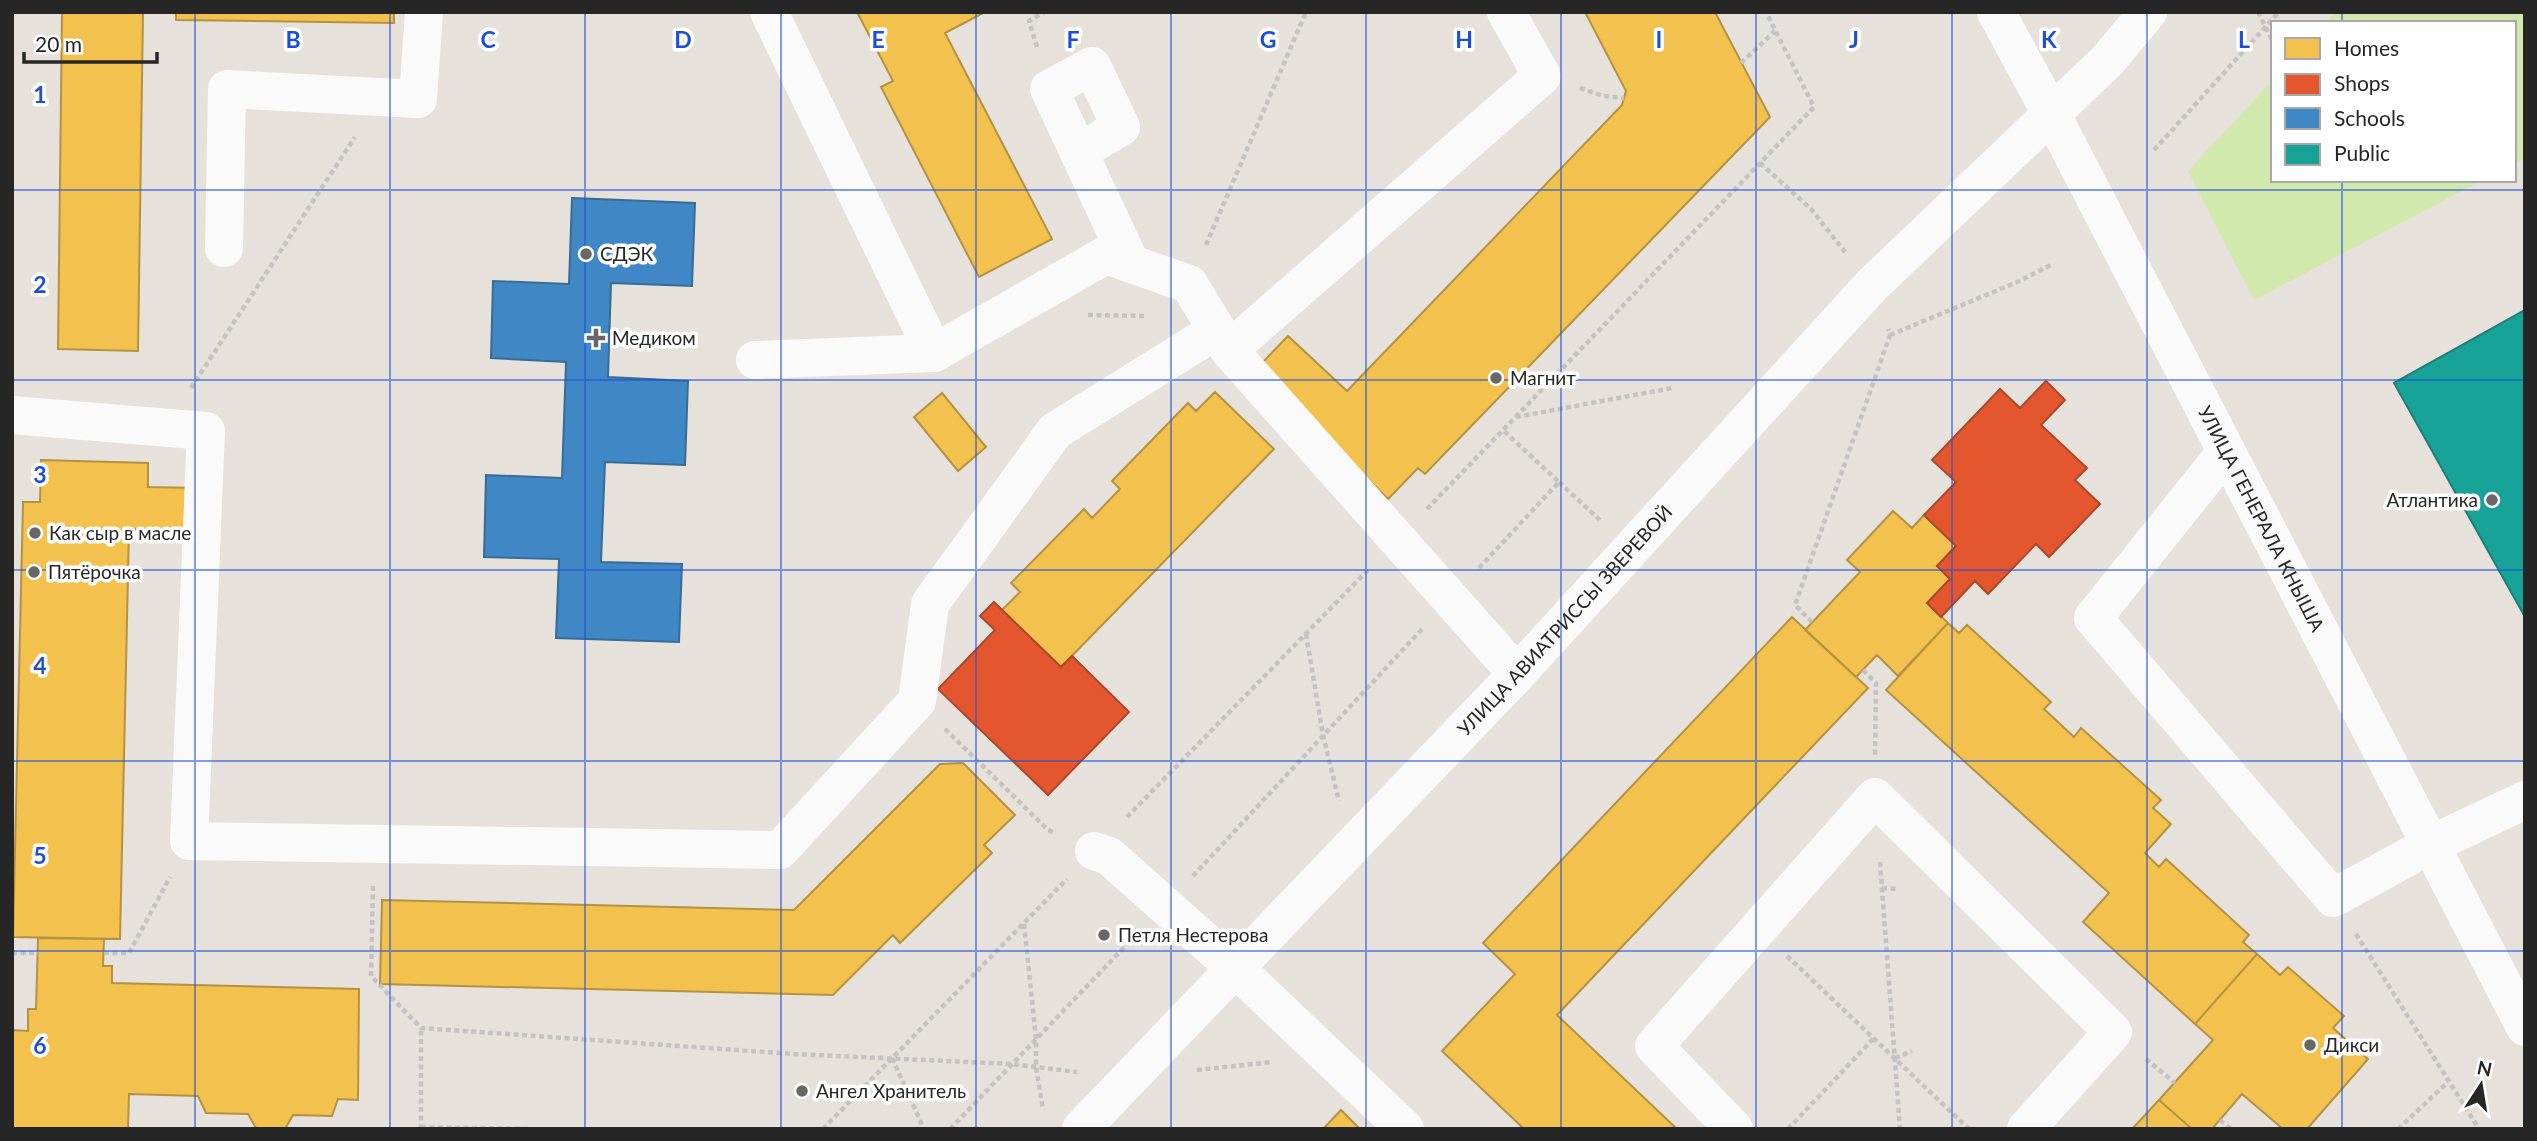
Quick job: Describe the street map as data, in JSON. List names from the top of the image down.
{
  "streets": {
    "street": ["УЛИЦА ГЕНЕРАЛА КНЫША", "УЛИЦА АВИАТРИССЫ ЗВЕРЕВОЙ"]
  },
  "crossings": [
    ["УЛИЦА ГЕНЕРАЛА КНЫША", "УЛИЦА АВИАТРИССЫ ЗВЕРЕВОЙ"]
  ],
  "places": {
    "other": [
      "СДЭК",
      "Магнит",
      "Атлантика",
      "Как сыр в масле",
      "Пятёрочка",
      "Петля Нестерова",
      "Дикси",
      "Ангел Хранитель"
    ],
    "health": ["Медиком"]
  },
  "legend": [
    "Homes",
    "Shops",
    "Schools",
    "Public"
  ],
  "scale_bar": "20 m",
  "north": "top",
  "grid": {
    "columns": [
      "B",
      "C",
      "D",
      "E",
      "F",
      "G",
      "H",
      "I",
      "J",
      "K",
      "L"
    ],
    "rows": [
      "1",
      "2",
      "3",
      "4",
      "5",
      "6"
    ]
  }
}
